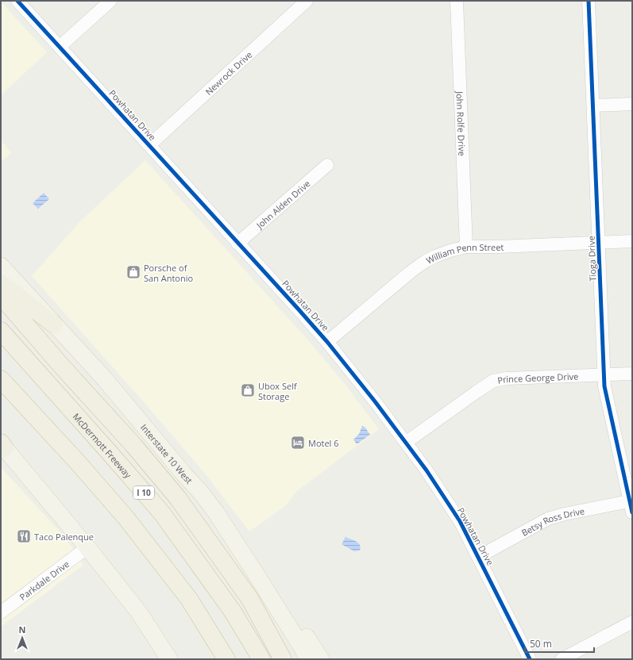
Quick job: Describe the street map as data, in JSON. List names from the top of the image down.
{
  "streets": {
    "highway": ["McDermott Freeway", "I 10"],
    "main road": ["Interstate 10 West"],
    "street": [
      "Newrock Drive",
      "Powhatan Drive",
      "John Rolfe Drive",
      "John Alden Drive",
      "William Penn Street",
      "Tioga Drive",
      "Prince George Drive",
      "Betsy Ross Drive",
      "Parkdale Drive"
    ]
  },
  "crossings": [
    ["Newrock Drive", "Powhatan Drive"],
    ["Powhatan Drive", "John Alden Drive"],
    ["Powhatan Drive", "William Penn Street"],
    ["Powhatan Drive", "Prince George Drive"],
    ["Powhatan Drive", "Betsy Ross Drive"],
    ["John Rolfe Drive", "William Penn Street"],
    ["William Penn Street", "Tioga Drive"],
    ["Tioga Drive", "Prince George Drive"],
    ["Tioga Drive", "Betsy Ross Drive"]
  ],
  "places": {
    "shop": ["Porsche of San Antonio", "Ubox Self Storage"],
    "hotel": ["Motel 6"],
    "restaurant": ["Taco Palenque"]
  },
  "scale_bar": "50 m",
  "north": "top"
}
